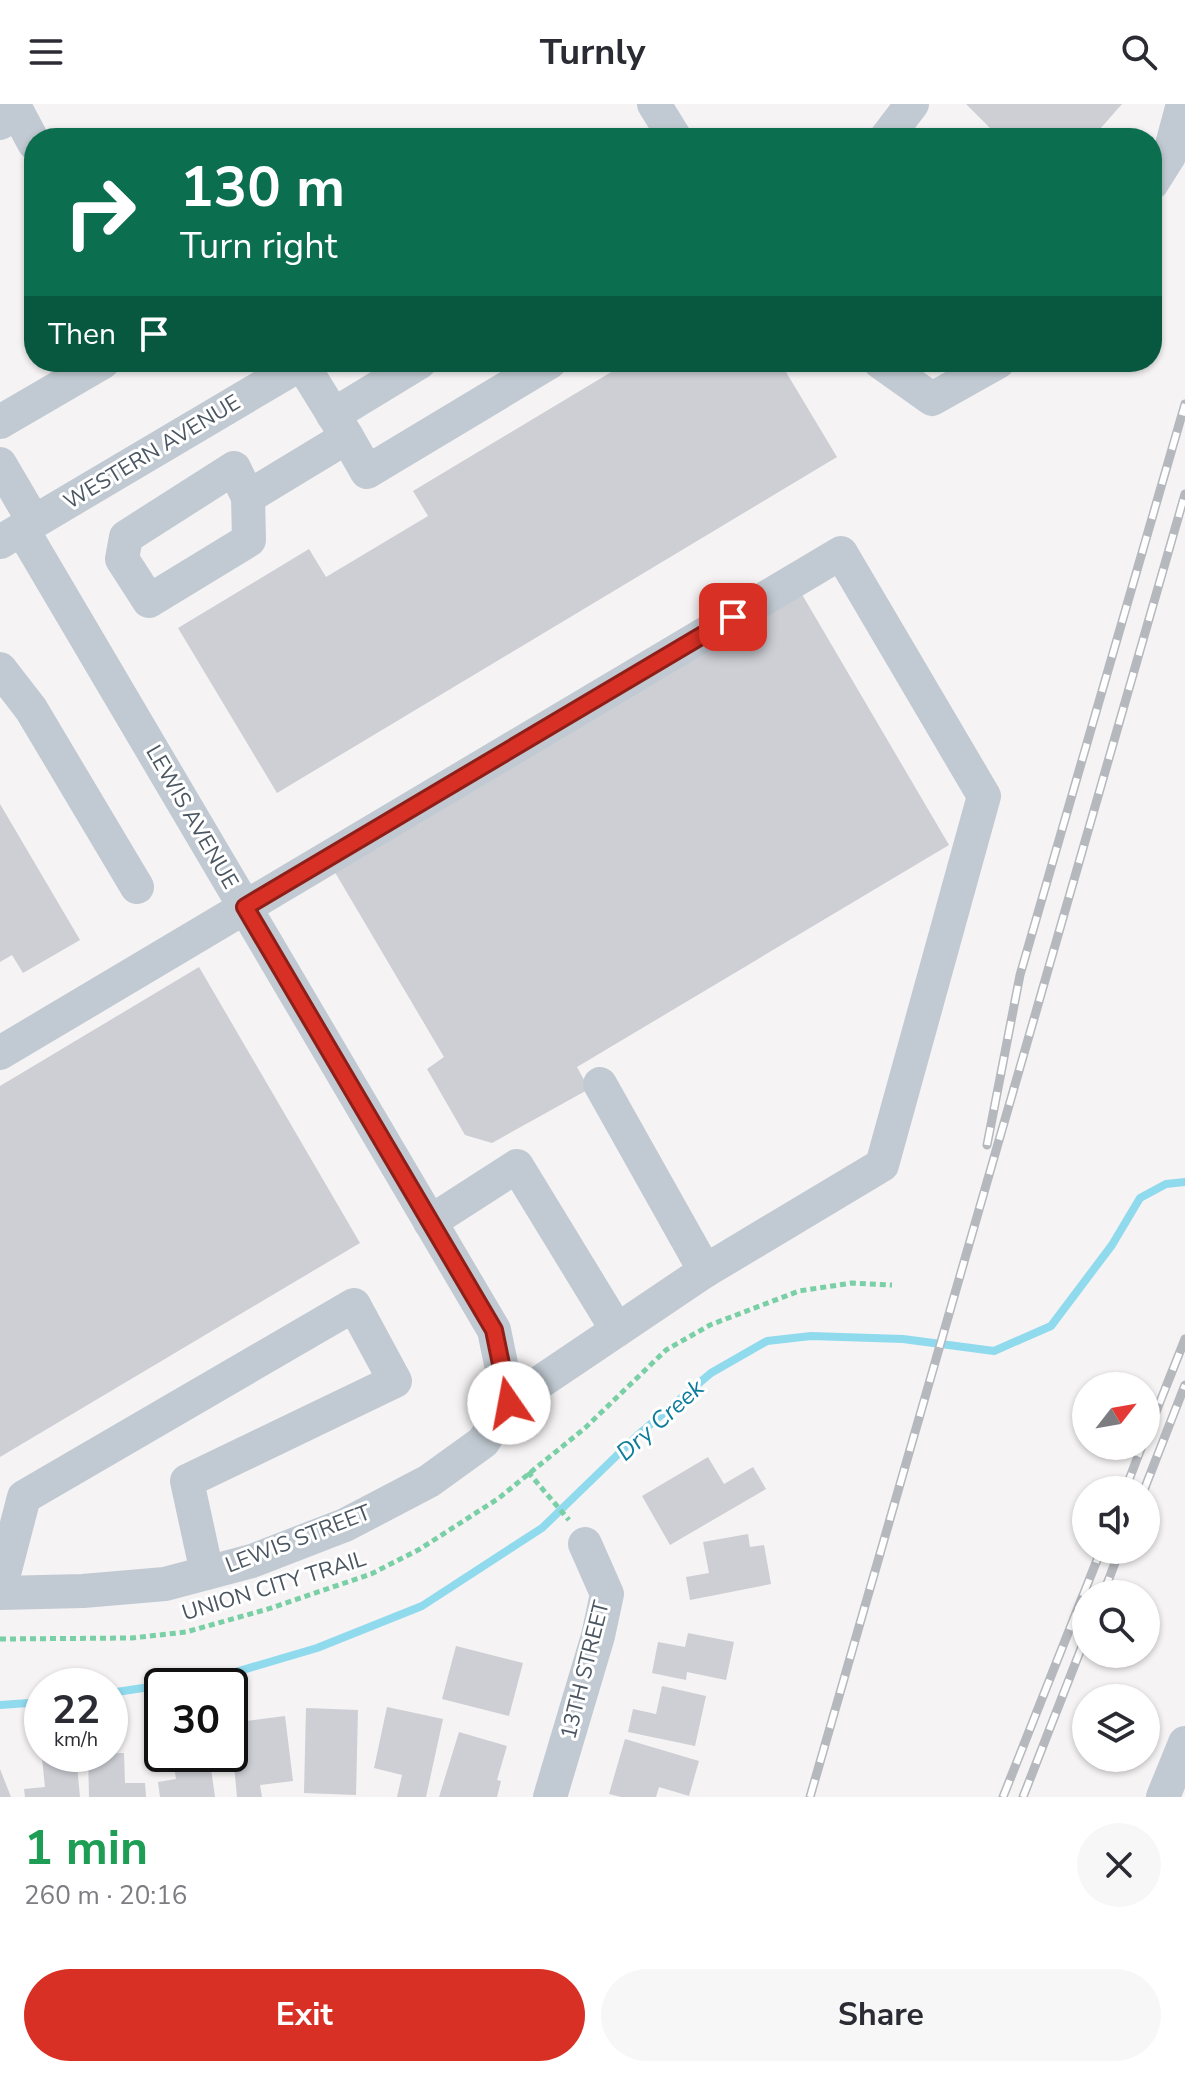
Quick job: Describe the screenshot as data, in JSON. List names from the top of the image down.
{
  "streets": {
    "street": [
      "WESTERN AVENUE",
      "LEWIS AVENUE",
      "LEWIS STREET",
      "13TH STREET"
    ],
    "path": ["UNION CITY TRAIL"]
  },
  "crossings": [
    ["WESTERN AVENUE", "LEWIS AVENUE"],
    ["LEWIS AVENUE", "LEWIS STREET"]
  ],
  "water": ["Dry Creek"],
  "north": "top right",
  "page": {
    "header": "Turnly",
    "turn": ["130 m", "Turn right"],
    "then": "Then",
    "speed": "22 km/h",
    "limit": "30",
    "heading": ["1 min", "260 m · 20:16"],
    "buttons": ["Exit", "Share"]
  }
}
